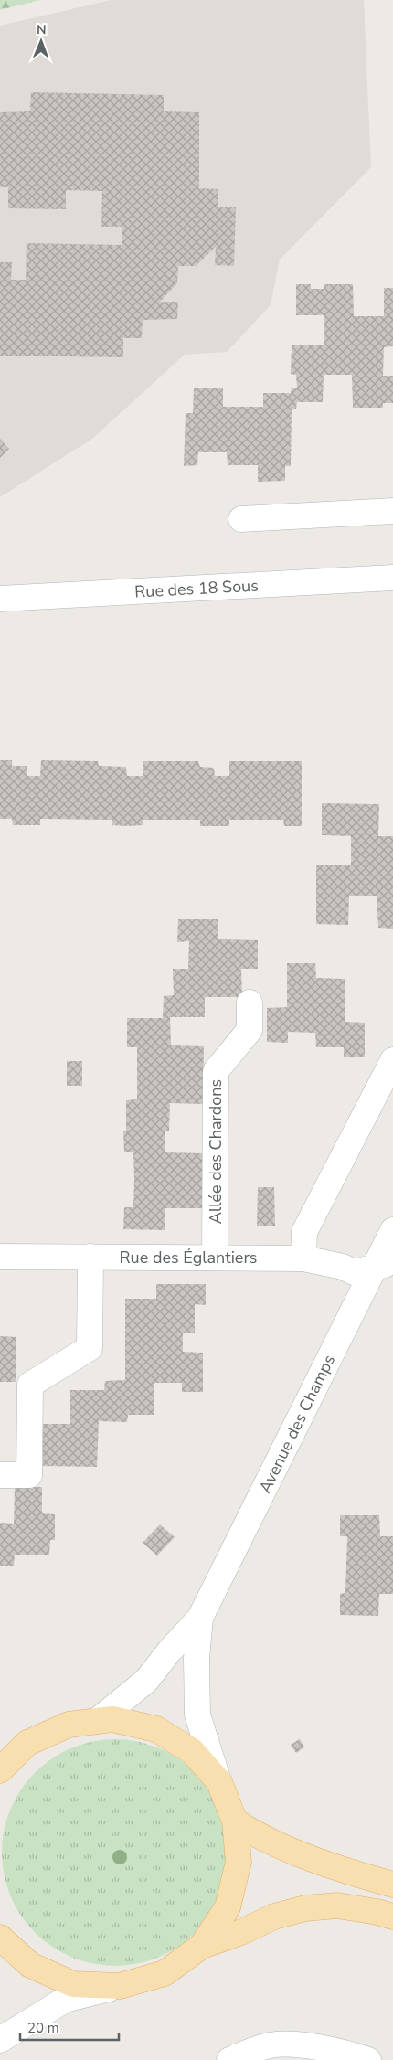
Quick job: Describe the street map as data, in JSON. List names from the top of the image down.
{
  "streets": {
    "street": [
      "Rue des 18 Sous",
      "Allée des Chardons",
      "Rue des Églantiers",
      "Avenue des Champs"
    ]
  },
  "crossings": [
    ["Allée des Chardons", "Rue des Églantiers"],
    ["Rue des Églantiers", "Avenue des Champs"]
  ],
  "scale_bar": "20 m",
  "north": "top"
}
